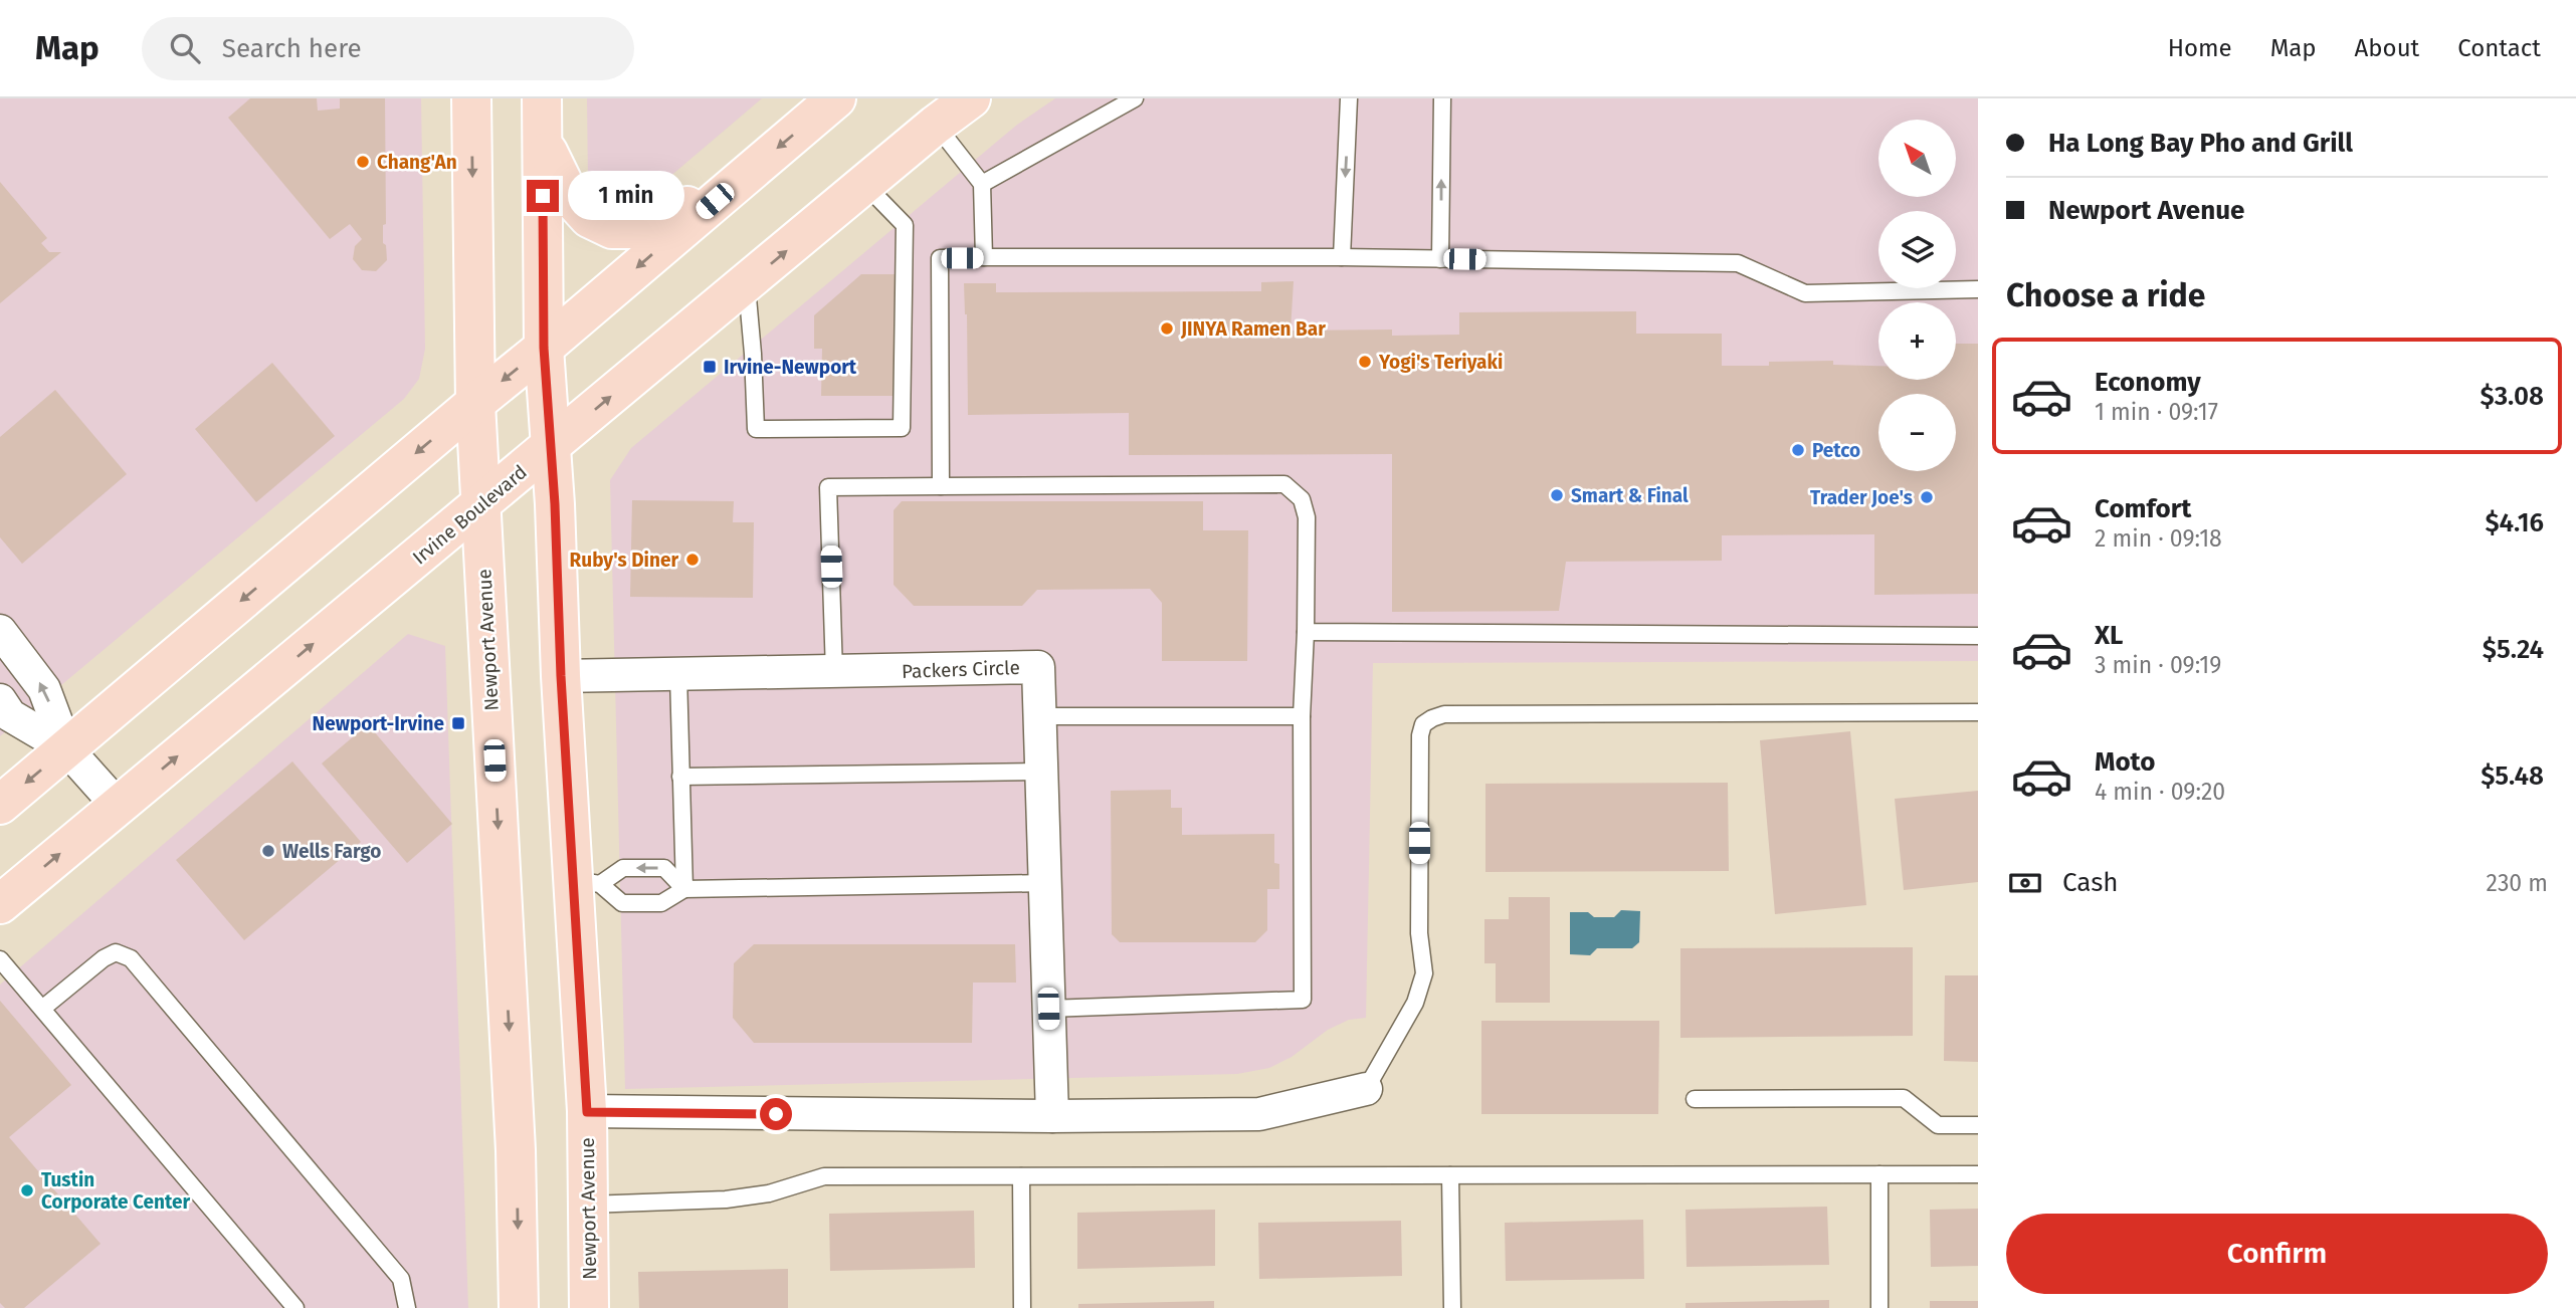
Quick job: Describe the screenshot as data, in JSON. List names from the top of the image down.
{
  "streets": {
    "main road": ["Irvine Boulevard", "Newport Avenue"],
    "street": ["Packers Circle"]
  },
  "crossings": [
    ["Irvine Boulevard", "Newport Avenue"],
    ["Newport Avenue", "Packers Circle"]
  ],
  "places": {
    "other": [
      "Chang'An",
      "JINYA Ramen Bar",
      "Yogi's Teriyaki",
      "Petco",
      "Smart & Final",
      "Trader Joe's",
      "Ruby's Diner",
      "Wells Fargo",
      "Tustin Corporate Center"
    ],
    "transit": ["Irvine-Newport", "Newport-Irvine"]
  },
  "north": "top left",
  "page": {
    "header": "Map",
    "search": "Search here",
    "nav": [
      "Home",
      "Map",
      "About",
      "Contact"
    ],
    "banner": ["Ha Long Bay Pho and Grill", "Newport Avenue"],
    "map_buttons": ["+", "−"],
    "bubble": "1 min",
    "heading": "Choose a ride",
    "list": [
      {
        "name": "Economy",
        "note": "1 min · 09:17",
        "value": "$3.08"
      },
      {
        "name": "Comfort",
        "note": "2 min · 09:18",
        "value": "$4.16"
      },
      {
        "name": "XL",
        "note": "3 min · 09:19",
        "value": "$5.24"
      },
      {
        "name": "Moto",
        "note": "4 min · 09:20",
        "value": "$5.48"
      }
    ],
    "pay": ["Cash", "230 m"],
    "buttons": "Confirm"
  }
}
